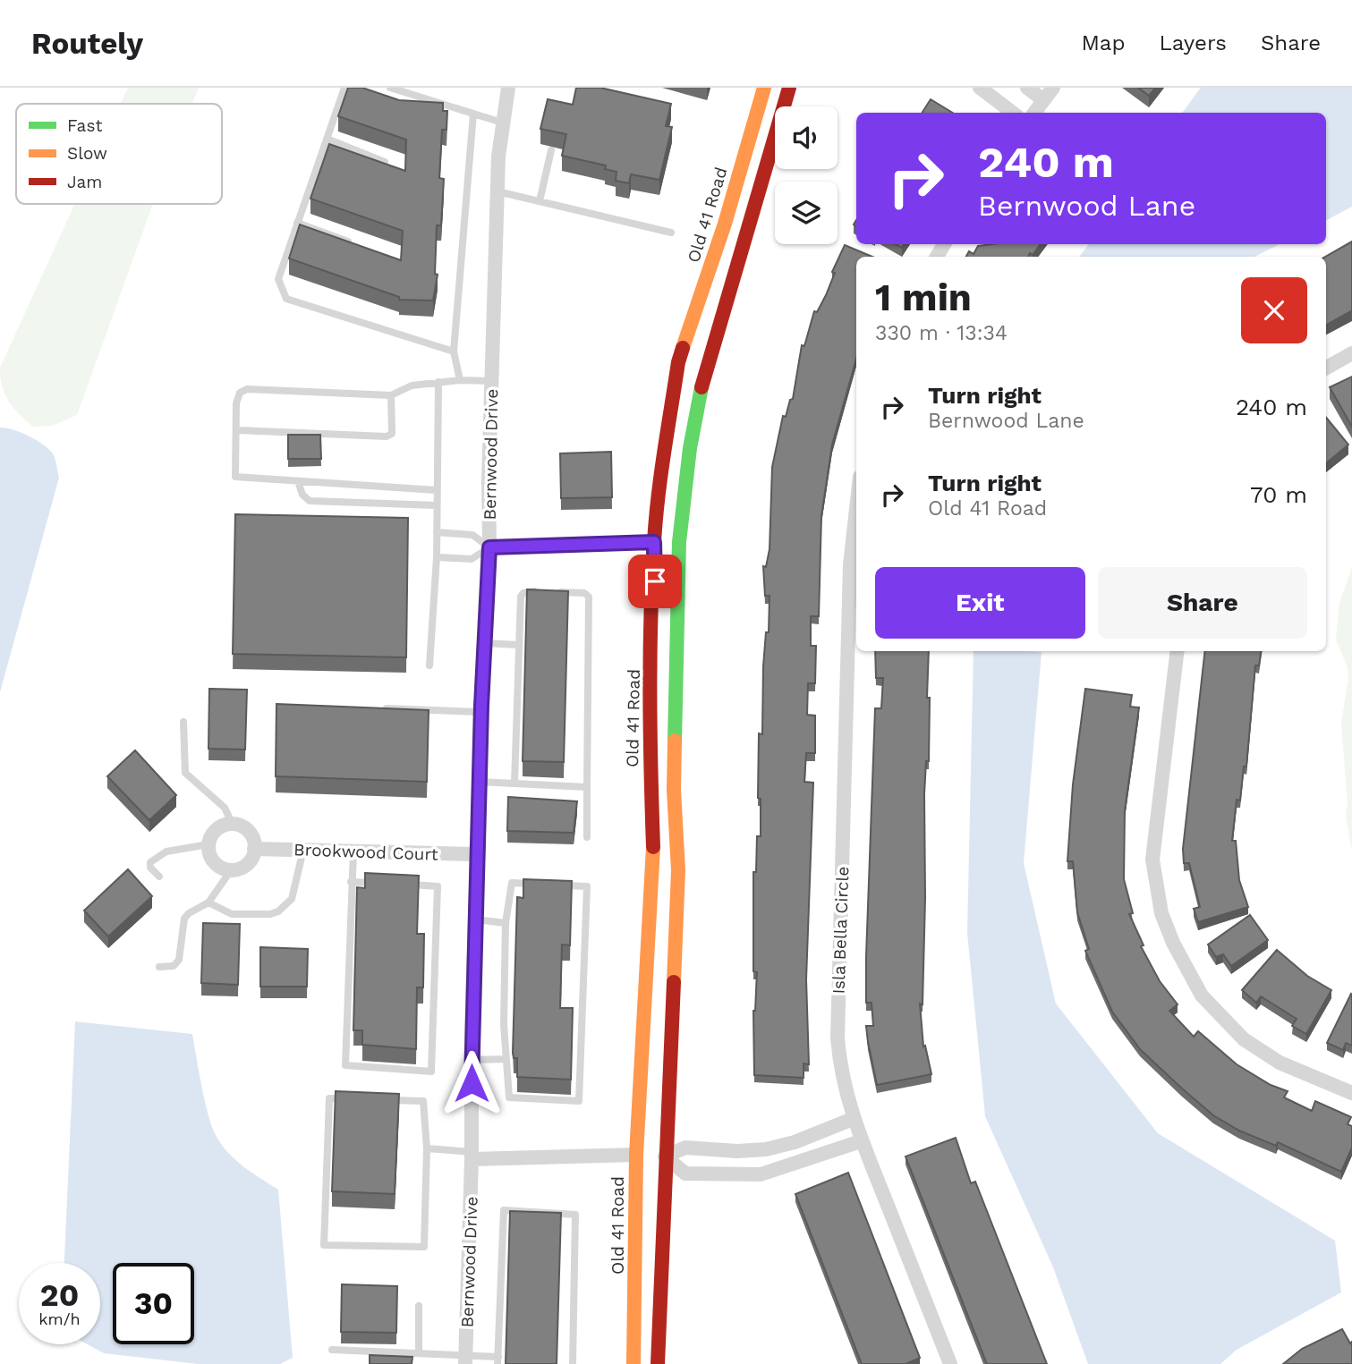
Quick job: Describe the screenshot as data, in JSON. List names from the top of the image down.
{
  "streets": {
    "street": [
      "Old 41 Road",
      "Bernwood Drive",
      "Brookwood Court",
      "Isla Bella Circle"
    ]
  },
  "crossings": [
    ["Bernwood Drive", "Brookwood Court"]
  ],
  "legend": ["Fast", "Slow", "Jam"],
  "page": {
    "header": "Routely",
    "nav": ["Map", "Layers", "Share"],
    "turn": ["240 m", "Bernwood Lane"],
    "heading": ["1 min", "330 m · 13:34"],
    "list": [
      {
        "name": "Turn right",
        "note": "Bernwood Lane",
        "value": "240 m"
      },
      {
        "name": "Turn right",
        "note": "Old 41 Road",
        "value": "70 m"
      }
    ],
    "buttons": ["Exit", "Share"],
    "speed": "20 km/h",
    "limit": "30"
  }
}
